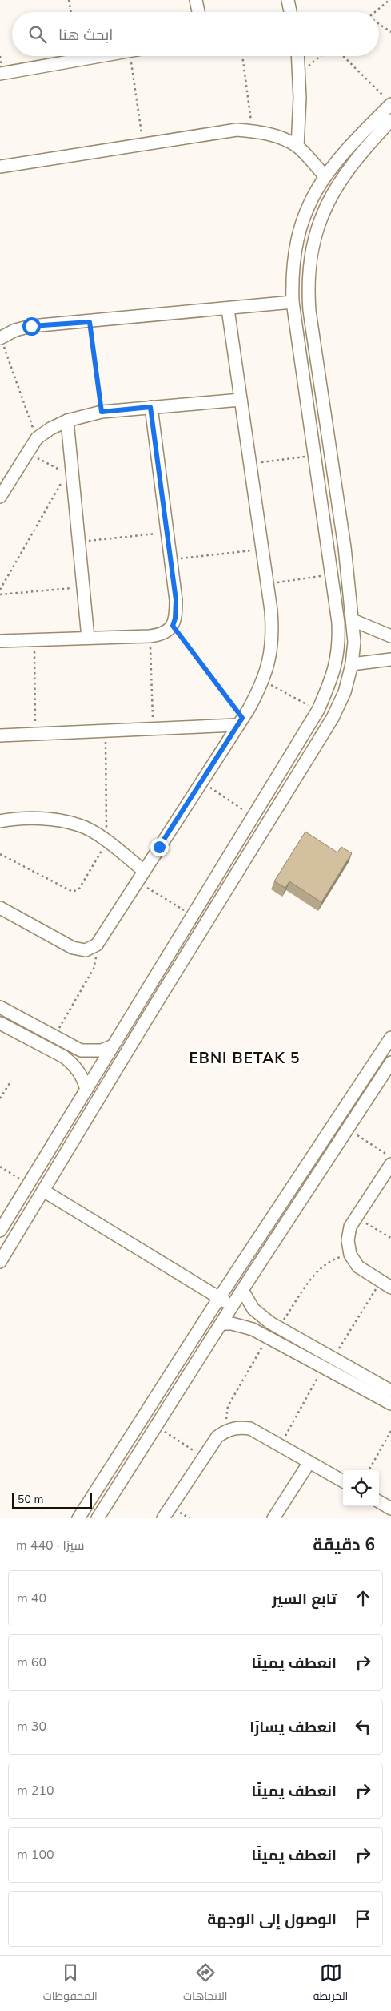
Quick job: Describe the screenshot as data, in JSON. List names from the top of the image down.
{
  "districts": ["EBNI BETAK 5"],
  "scale_bar": "50 m",
  "page": {
    "search": "ابحث هنا",
    "scale": "50 m",
    "heading": ["6 دقيقة", "سيرًا · 440 m"],
    "list": [
      ["تابع السير", "40 m"],
      ["انعطف يمينًا", "60 m"],
      ["انعطف يسارًا", "30 m"],
      ["انعطف يمينًا", "210 m"],
      ["انعطف يمينًا", "100 m"],
      "الوصول إلى الوجهة"
    ],
    "nav": ["الخريطة", "الاتجاهات", "المحفوظات"]
  }
}
